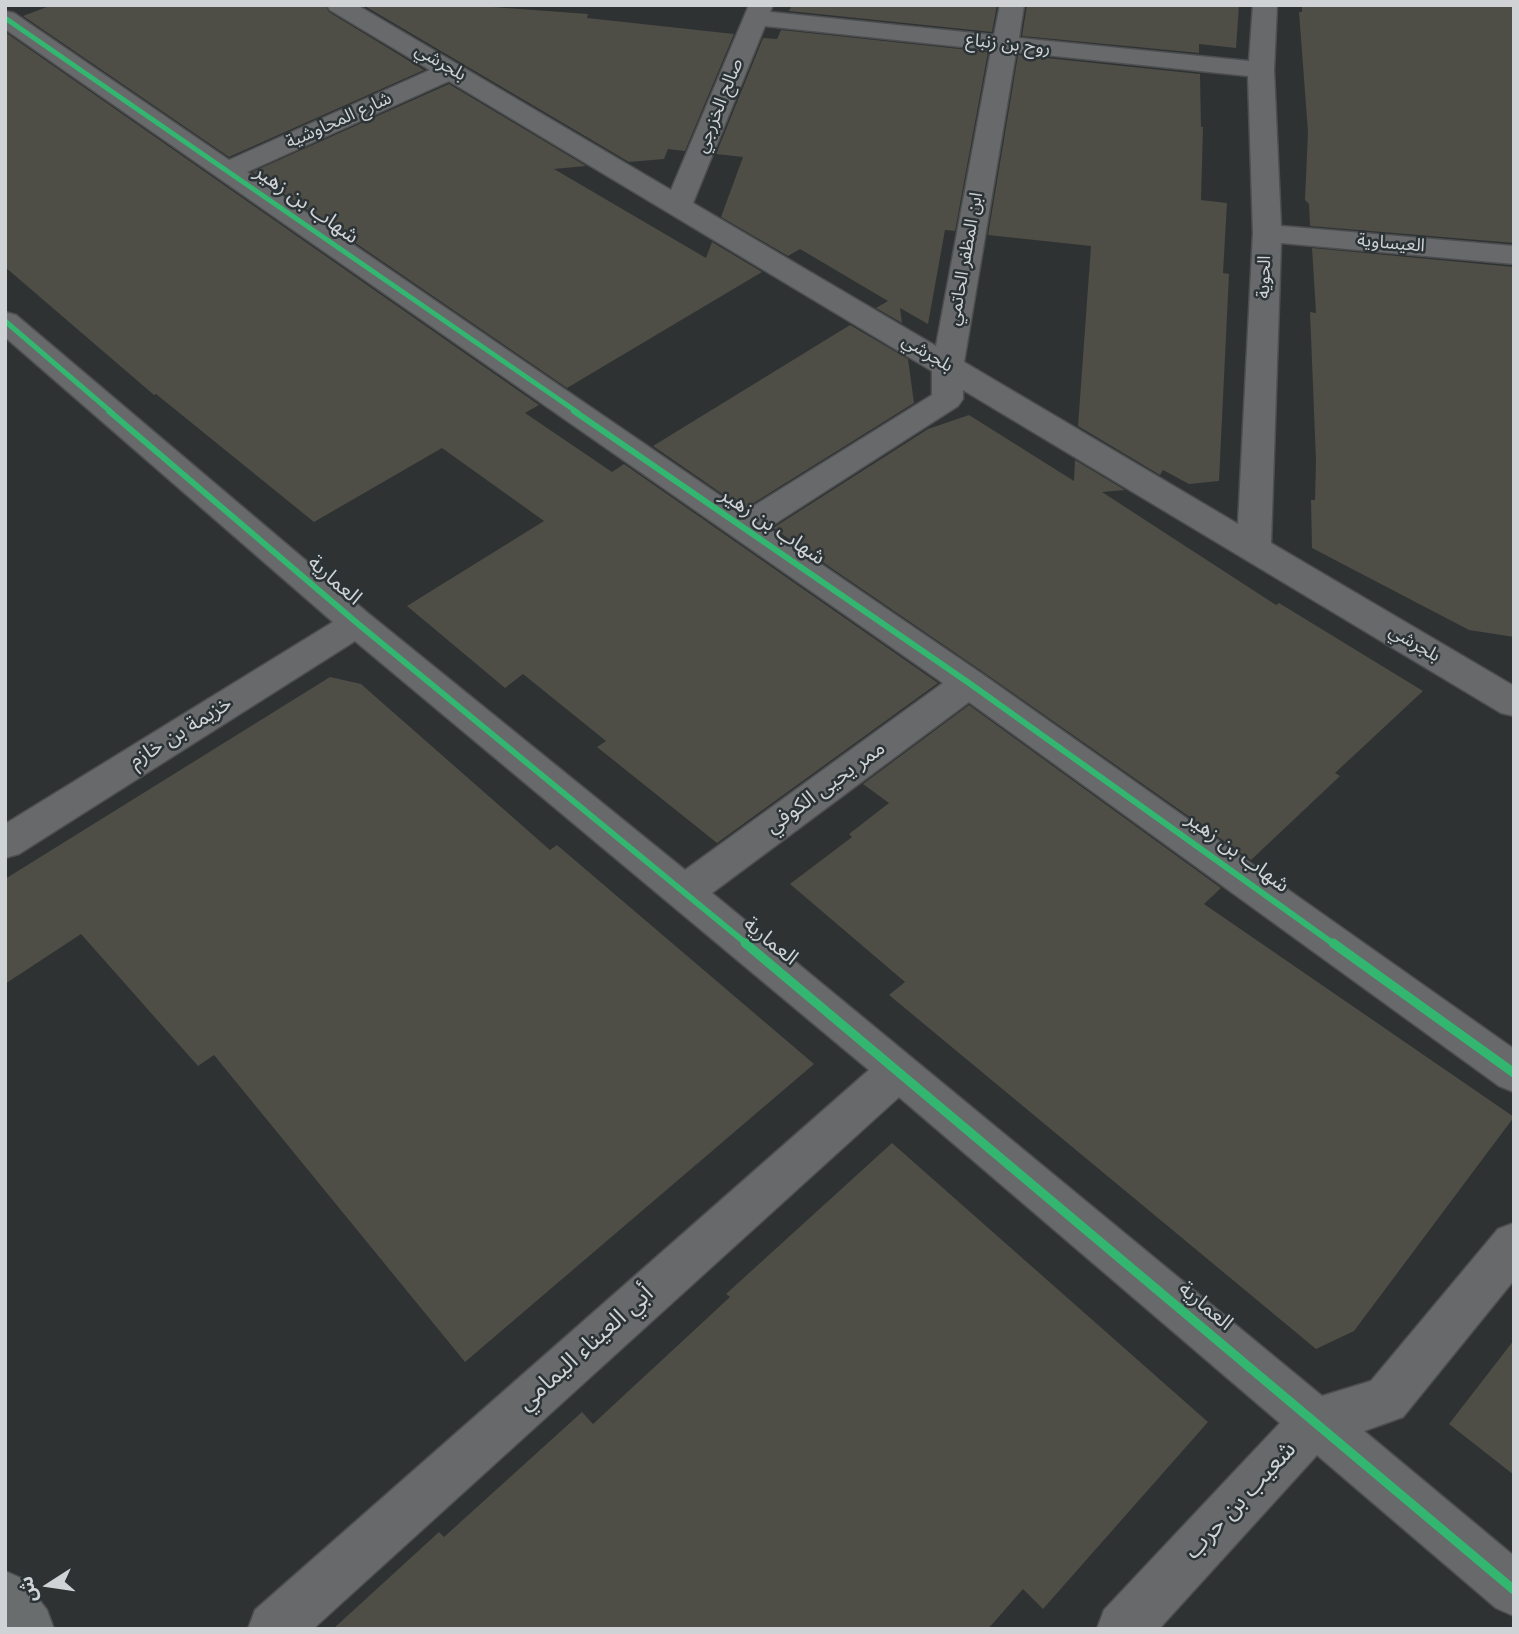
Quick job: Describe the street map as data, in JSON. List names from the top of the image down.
{
  "streets": {
    "street": [
      "روح بن زنباع",
      "بلجرشي",
      "صالح الخزرجي",
      "شارع المحاوشية",
      "شهاب بن زهير",
      "العيساوية",
      "ابن المظفر الحاتمي",
      "الحوية",
      "العمارية",
      "خزيمة بن خازم",
      "ممر يحيى الكوفي",
      "أبي العيناء اليمامي",
      "شعيب بن حرب"
    ]
  },
  "crossings": [
    ["روح بن زنباع", "صالح الخزرجي"],
    ["روح بن زنباع", "ابن المظفر الحاتمي"],
    ["روح بن زنباع", "الحوية"],
    ["بلجرشي", "صالح الخزرجي"],
    ["بلجرشي", "شارع المحاوشية"],
    ["بلجرشي", "ابن المظفر الحاتمي"],
    ["بلجرشي", "الحوية"],
    ["شارع المحاوشية", "شهاب بن زهير"],
    ["شهاب بن زهير", "ابن المظفر الحاتمي"],
    ["شهاب بن زهير", "ممر يحيى الكوفي"],
    ["العيساوية", "الحوية"],
    ["العمارية", "خزيمة بن خازم"],
    ["العمارية", "ممر يحيى الكوفي"],
    ["العمارية", "أبي العيناء اليمامي"],
    ["العمارية", "شعيب بن حرب"]
  ],
  "north": "left"
}
